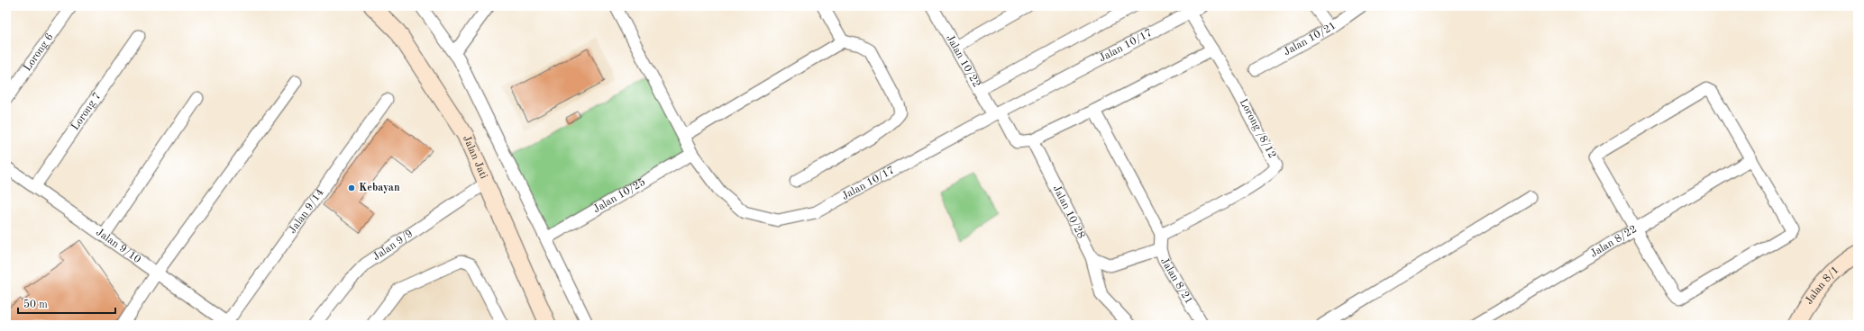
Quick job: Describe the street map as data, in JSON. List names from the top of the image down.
{
  "streets": {
    "street": [
      "Jalan 10/21",
      "Jalan 10/17",
      "Lorong 6",
      "Jalan 10/22",
      "Lorong 7",
      "Lorong /8/12",
      "Jalan Jati",
      "Jalan 10/25",
      "Jalan 9/14",
      "Jalan 10/28",
      "Jalan 8/22",
      "Jalan 9/10",
      "Jalan 9/9",
      "Jalan 8/21",
      "Jalan 8/1"
    ]
  },
  "crossings": [
    ["Jalan 10/17", "Jalan 10/22"],
    ["Jalan 10/17", "Lorong /8/12"],
    ["Jalan 10/17", "Jalan 10/25"],
    ["Lorong 7", "Jalan 9/10"],
    ["Lorong /8/12", "Jalan 8/21"],
    ["Jalan Jati", "Jalan 9/9"],
    ["Jalan 9/14", "Jalan 9/10"]
  ],
  "places": ["Kebayan"],
  "scale_bar": "50 m"
}
